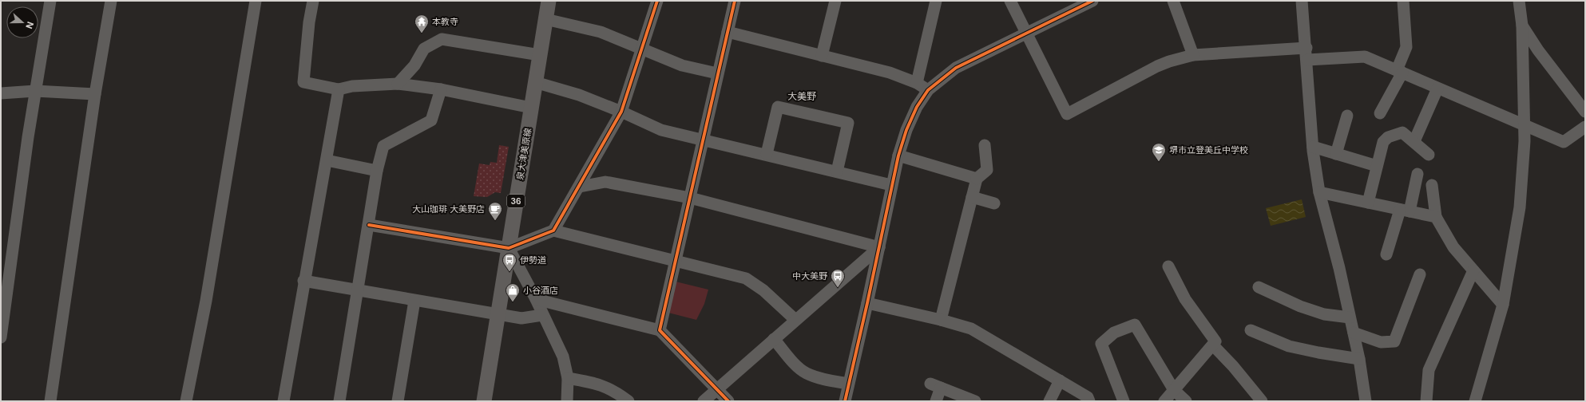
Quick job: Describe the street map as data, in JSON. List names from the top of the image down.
{
  "streets": {
    "main road": ["泉大津美原線", "36"]
  },
  "districts": ["大美野"],
  "places": {
    "temple": ["本教寺"],
    "school or university": ["堺市立登美丘中学校"],
    "cafe": ["大山珈琲 大美野店"],
    "bus stop": ["伊勢道", "中大美野"],
    "shop": ["小谷酒店"]
  },
  "north": "right"
}
